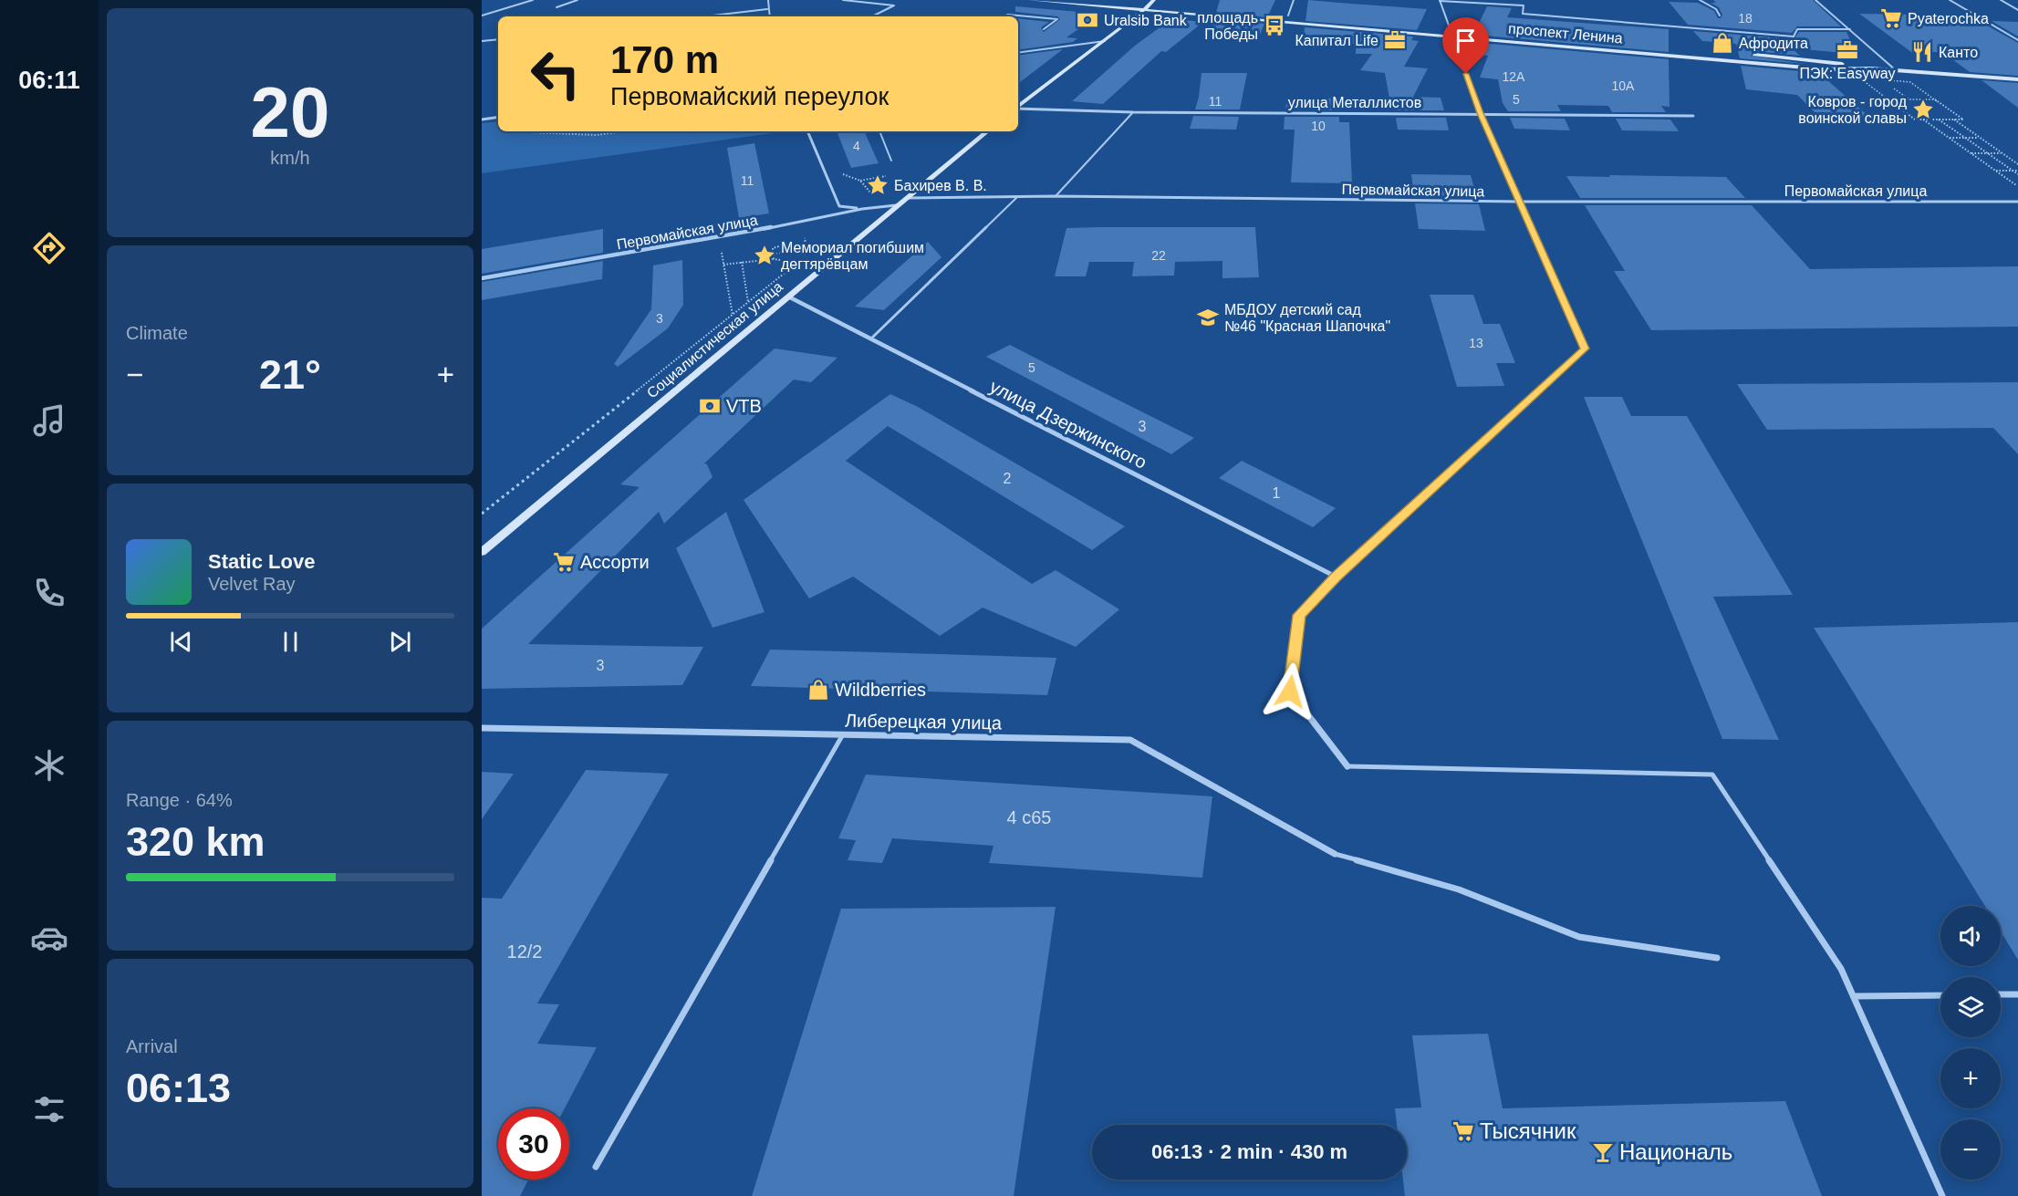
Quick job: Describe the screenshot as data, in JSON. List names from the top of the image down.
{
  "streets": {
    "main road": ["проспект Ленина", "Социалистическая улица"],
    "street": [
      "улица Металлистов",
      "Первомайская улица",
      "улица Дзержинского",
      "Либерецкая улица"
    ]
  },
  "crossings": [
    ["Первомайская улица", "Социалистическая улица"],
    ["Социалистическая улица", "улица Дзержинского"]
  ],
  "places": {
    "supermarket": ["Pyaterochka", "Ассорти", "Тысячник"],
    "bank": ["Uralsib Bank", "VTB"],
    "bus stop": ["площадь Победы"],
    "office": ["Капитал Life", "ПЭК: Easyway"],
    "shop": ["Афродита", "Wildberries"],
    "restaurant": ["Канто"],
    "place": ["Ковров - город воинской славы", "Бахирев В. В.", "Мемориал погибшим дегтярёвцам"],
    "school or university": ["МБДОУ детский сад №46 \"Красная Шапочка\""],
    "bar": ["Националь"]
  },
  "house_numbers": [
    "18",
    "12А",
    "10А",
    "5",
    "11",
    "10",
    "4",
    "11",
    "22",
    "3",
    "13",
    "5",
    "3",
    "2",
    "1",
    "3",
    "4 с65",
    "12/2"
  ],
  "page": {
    "tabs": "06:11",
    "tile": [
      ["20", "km/h"],
      "Climate",
      ["Range · 64%", "320 km"],
      ["Arrival", "06:13"]
    ],
    "turn": ["170 m", "Первомайский переулок"],
    "heat": ["−", "21°", "+"],
    "song": ["Static Love", "Velvet Ray"],
    "map_buttons": ["+", "−"],
    "limit": "30",
    "trip": "06:13 · 2 min · 430 m"
  }
}
